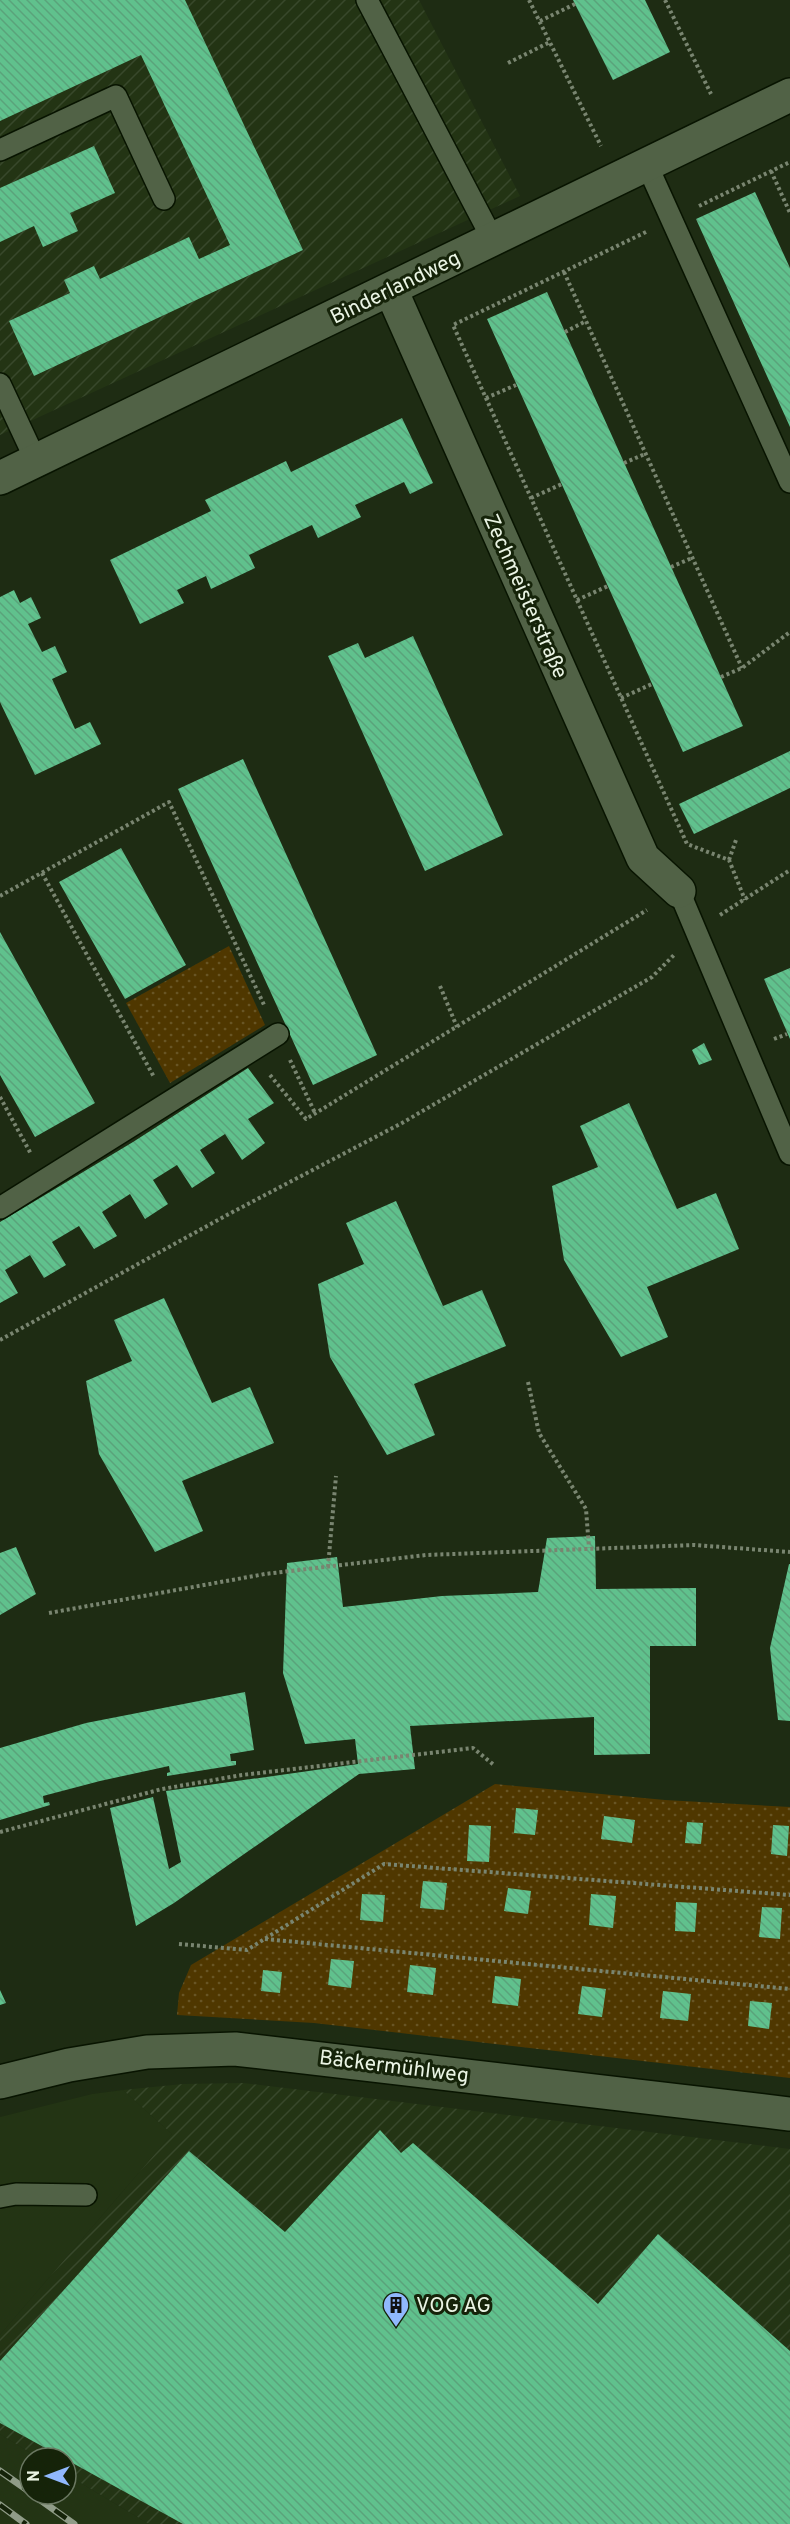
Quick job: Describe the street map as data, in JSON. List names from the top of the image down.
{
  "streets": {
    "street": ["Binderlandweg", "Zechmeisterstraße", "Bäckermühlweg"]
  },
  "crossings": [
    ["Binderlandweg", "Zechmeisterstraße"]
  ],
  "places": {
    "building": ["VOG AG"]
  },
  "north": "left"
}
